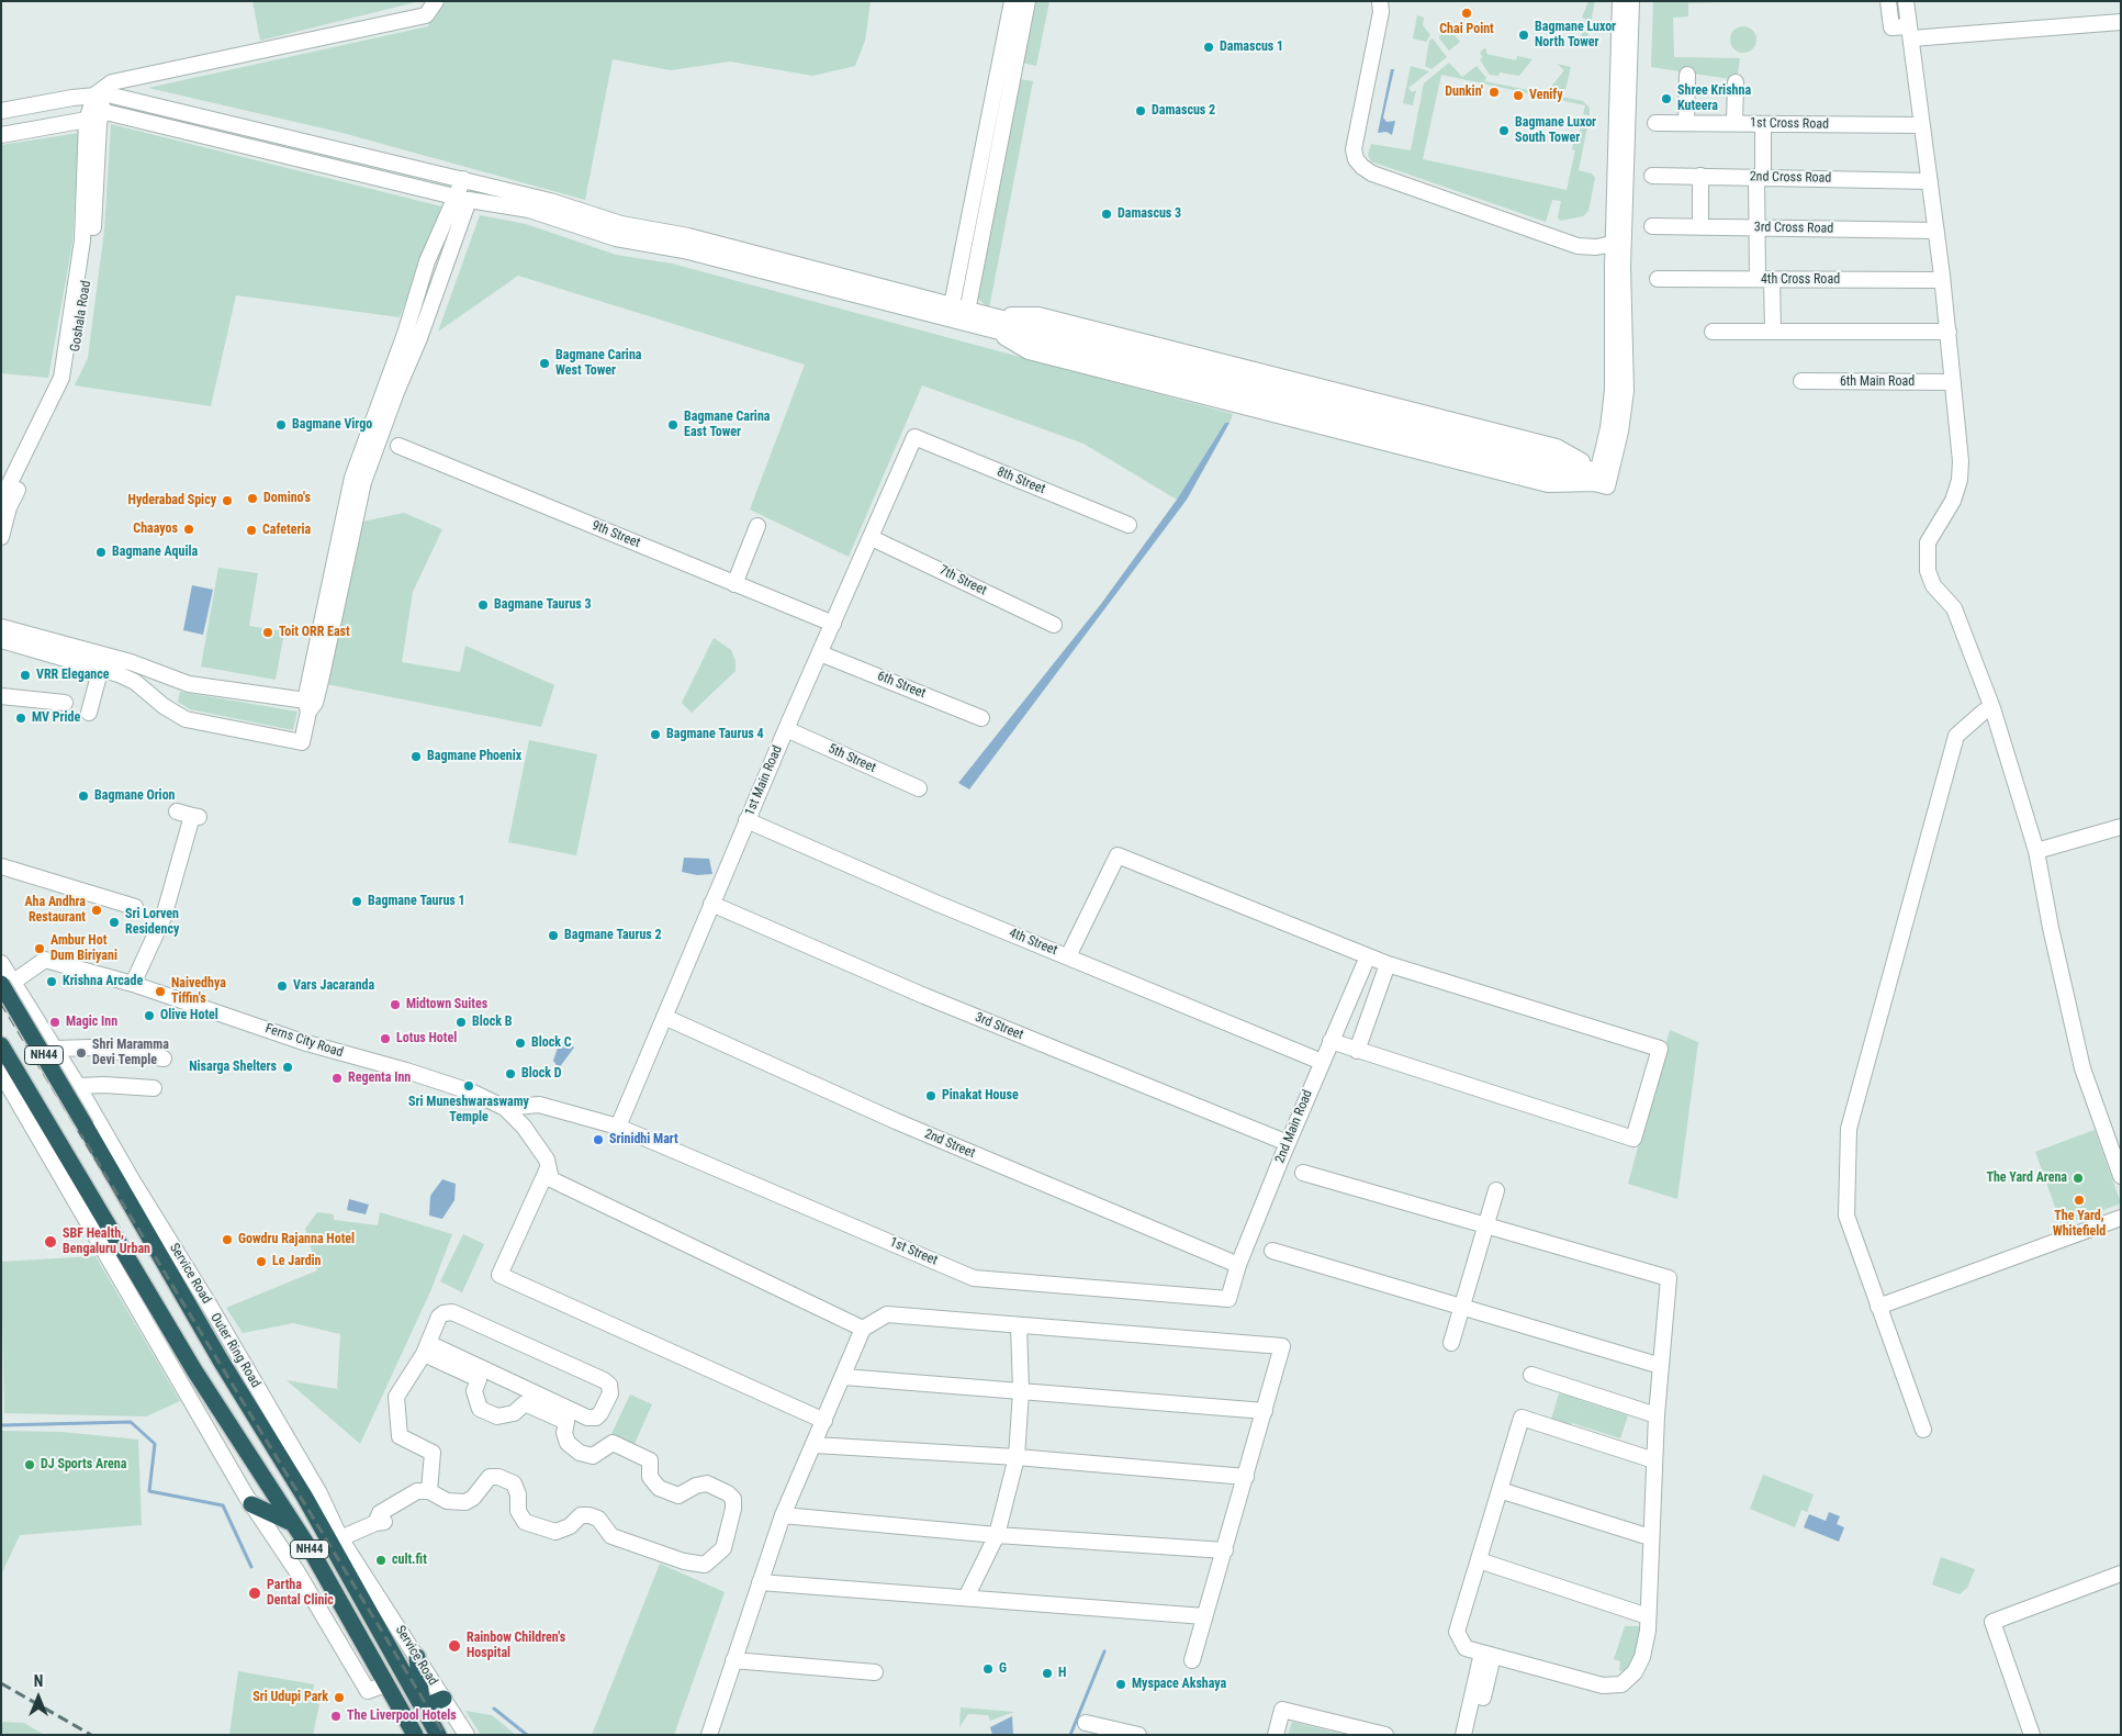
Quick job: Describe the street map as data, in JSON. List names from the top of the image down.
{
  "streets": {
    "highway": ["NH44", "Outer Ring Road"],
    "street": [
      "1st Cross Road",
      "2nd Cross Road",
      "3rd Cross Road",
      "4th Cross Road",
      "Goshala Road",
      "6th Main Road",
      "8th Street",
      "9th Street",
      "7th Street",
      "6th Street",
      "5th Street",
      "1st Main Road",
      "4th Street",
      "3rd Street",
      "Ferns City Road",
      "2nd Main Road",
      "2nd Street",
      "1st Street",
      "Service Road"
    ]
  },
  "crossings": [
    ["8th Street", "1st Main Road"],
    ["9th Street", "1st Main Road"],
    ["7th Street", "1st Main Road"],
    ["6th Street", "1st Main Road"],
    ["5th Street", "1st Main Road"],
    ["1st Main Road", "4th Street"],
    ["1st Main Road", "3rd Street"],
    ["1st Main Road", "2nd Street"],
    ["1st Main Road", "1st Street"],
    ["4th Street", "2nd Main Road"],
    ["3rd Street", "2nd Main Road"],
    ["Ferns City Road", "1st Street"],
    ["Ferns City Road", "Service Road"],
    ["Ferns City Road", "Outer Ring Road"],
    ["2nd Main Road", "2nd Street"],
    ["2nd Main Road", "1st Street"],
    ["Service Road", "Outer Ring Road"]
  ],
  "places": [
    "Chai Point",
    "Bagmane Luxor North Tower",
    "Damascus 1",
    "Dunkin'",
    "Venify",
    "Shree Krishna Kuteera",
    "Damascus 2",
    "Bagmane Luxor South Tower",
    "Damascus 3",
    "Bagmane Carina West Tower",
    "Bagmane Virgo",
    "Bagmane Carina East Tower",
    "Domino's",
    "Hyderabad Spicy",
    "Chaayos",
    "Cafeteria",
    "Bagmane Aquila",
    "Bagmane Taurus 3",
    "Toit ORR East",
    "VRR Elegance",
    "MV Pride",
    "Bagmane Taurus 4",
    "Bagmane Phoenix",
    "Bagmane Orion",
    "Bagmane Taurus 1",
    "Aha Andhra Restaurant",
    "Sri Lorven Residency",
    "Bagmane Taurus 2",
    "Ambur Hot Dum Biriyani",
    "Krishna Arcade",
    "Vars Jacaranda",
    "Naivedhya Tiffin's",
    "Midtown Suites",
    "Olive Hotel",
    "Magic Inn",
    "Block B",
    "Lotus Hotel",
    "Block C",
    "Shri Maramma Devi Temple",
    "Nisarga Shelters",
    "Block D",
    "Regenta Inn",
    "Sri Muneshwaraswamy Temple",
    "Pinakat House",
    "Srinidhi Mart",
    "The Yard Arena",
    "The Yard, Whitefield",
    "Gowdru Rajanna Hotel",
    "SBF Health, Bengaluru Urban",
    "Le Jardin",
    "DJ Sports Arena",
    "cult.fit",
    "Partha Dental Clinic",
    "Rainbow Children's Hospital",
    "G",
    "H",
    "Myspace Akshaya",
    "Sri Udupi Park",
    "The Liverpool Hotels"
  ],
  "north": "top"
}
